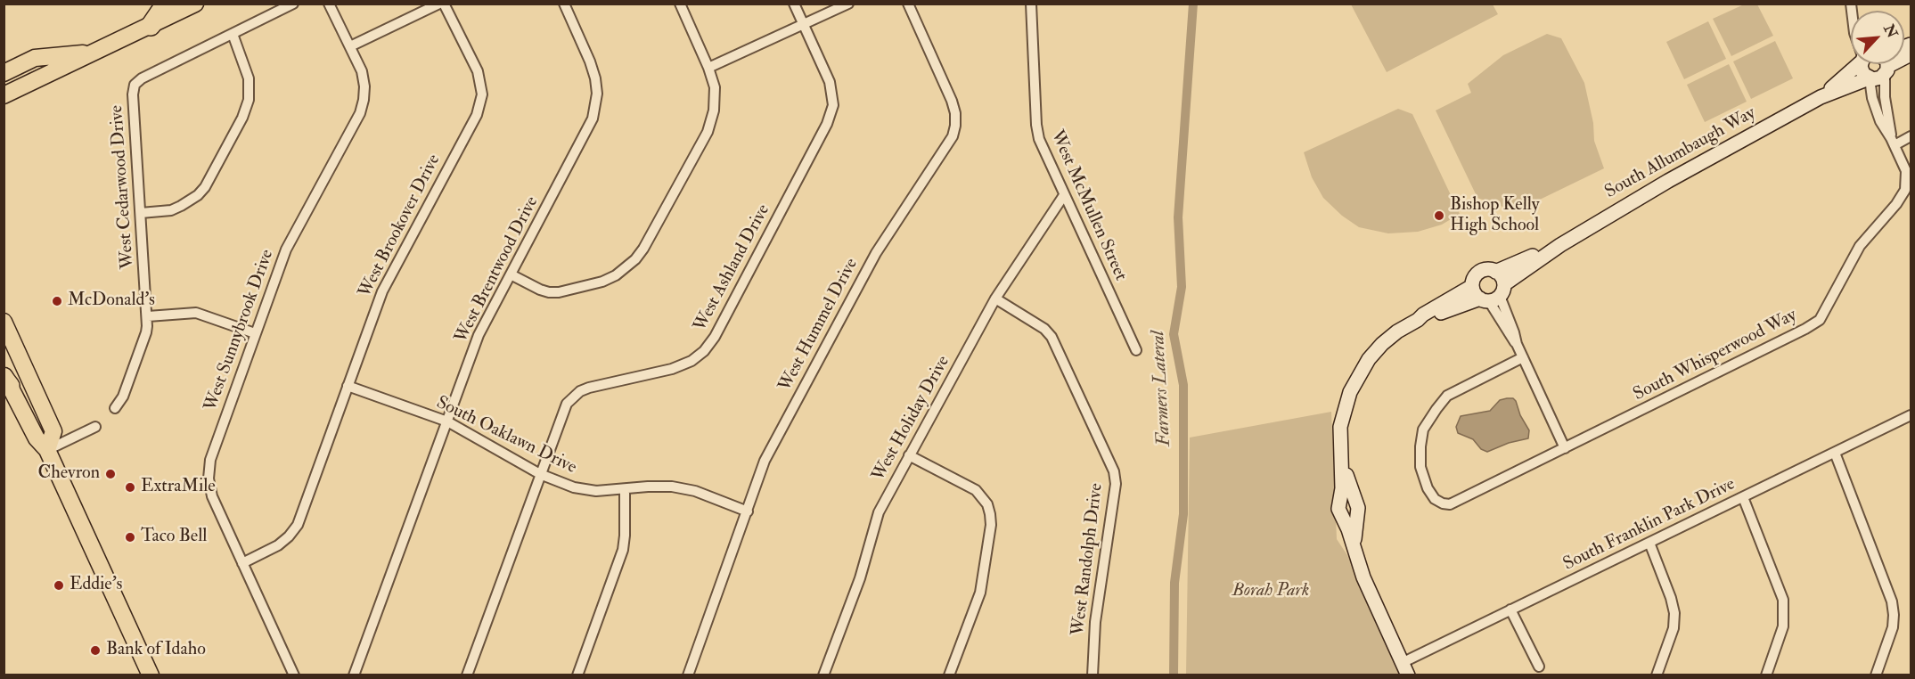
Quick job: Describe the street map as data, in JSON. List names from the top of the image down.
{
  "streets": {
    "street": [
      "South Allumbaugh Way",
      "West Cedarwood Drive",
      "West McMullen Street",
      "West Brookover Drive",
      "West Ashland Drive",
      "West Brentwood Drive",
      "West Hummel Drive",
      "West Sunnybrook Drive",
      "South Whisperwood Way",
      "West Holiday Drive",
      "South Oaklawn Drive",
      "South Franklin Park Drive",
      "West Randolph Drive"
    ]
  },
  "crossings": [
    ["South Allumbaugh Way", "South Whisperwood Way"],
    ["West McMullen Street", "West Holiday Drive"],
    ["West Brookover Drive", "West Sunnybrook Drive"],
    ["West Brookover Drive", "South Oaklawn Drive"],
    ["West Ashland Drive", "South Oaklawn Drive"],
    ["West Brentwood Drive", "South Oaklawn Drive"],
    ["West Hummel Drive", "South Oaklawn Drive"],
    ["West Holiday Drive", "West Randolph Drive"]
  ],
  "water": ["Farmers Lateral"],
  "parks": ["Borah Park"],
  "places": [
    "Bishop Kelly High School",
    "McDonald's",
    "Chevron",
    "ExtraMile",
    "Taco Bell",
    "Eddie's",
    "Bank of Idaho"
  ],
  "north": "top right"
}
